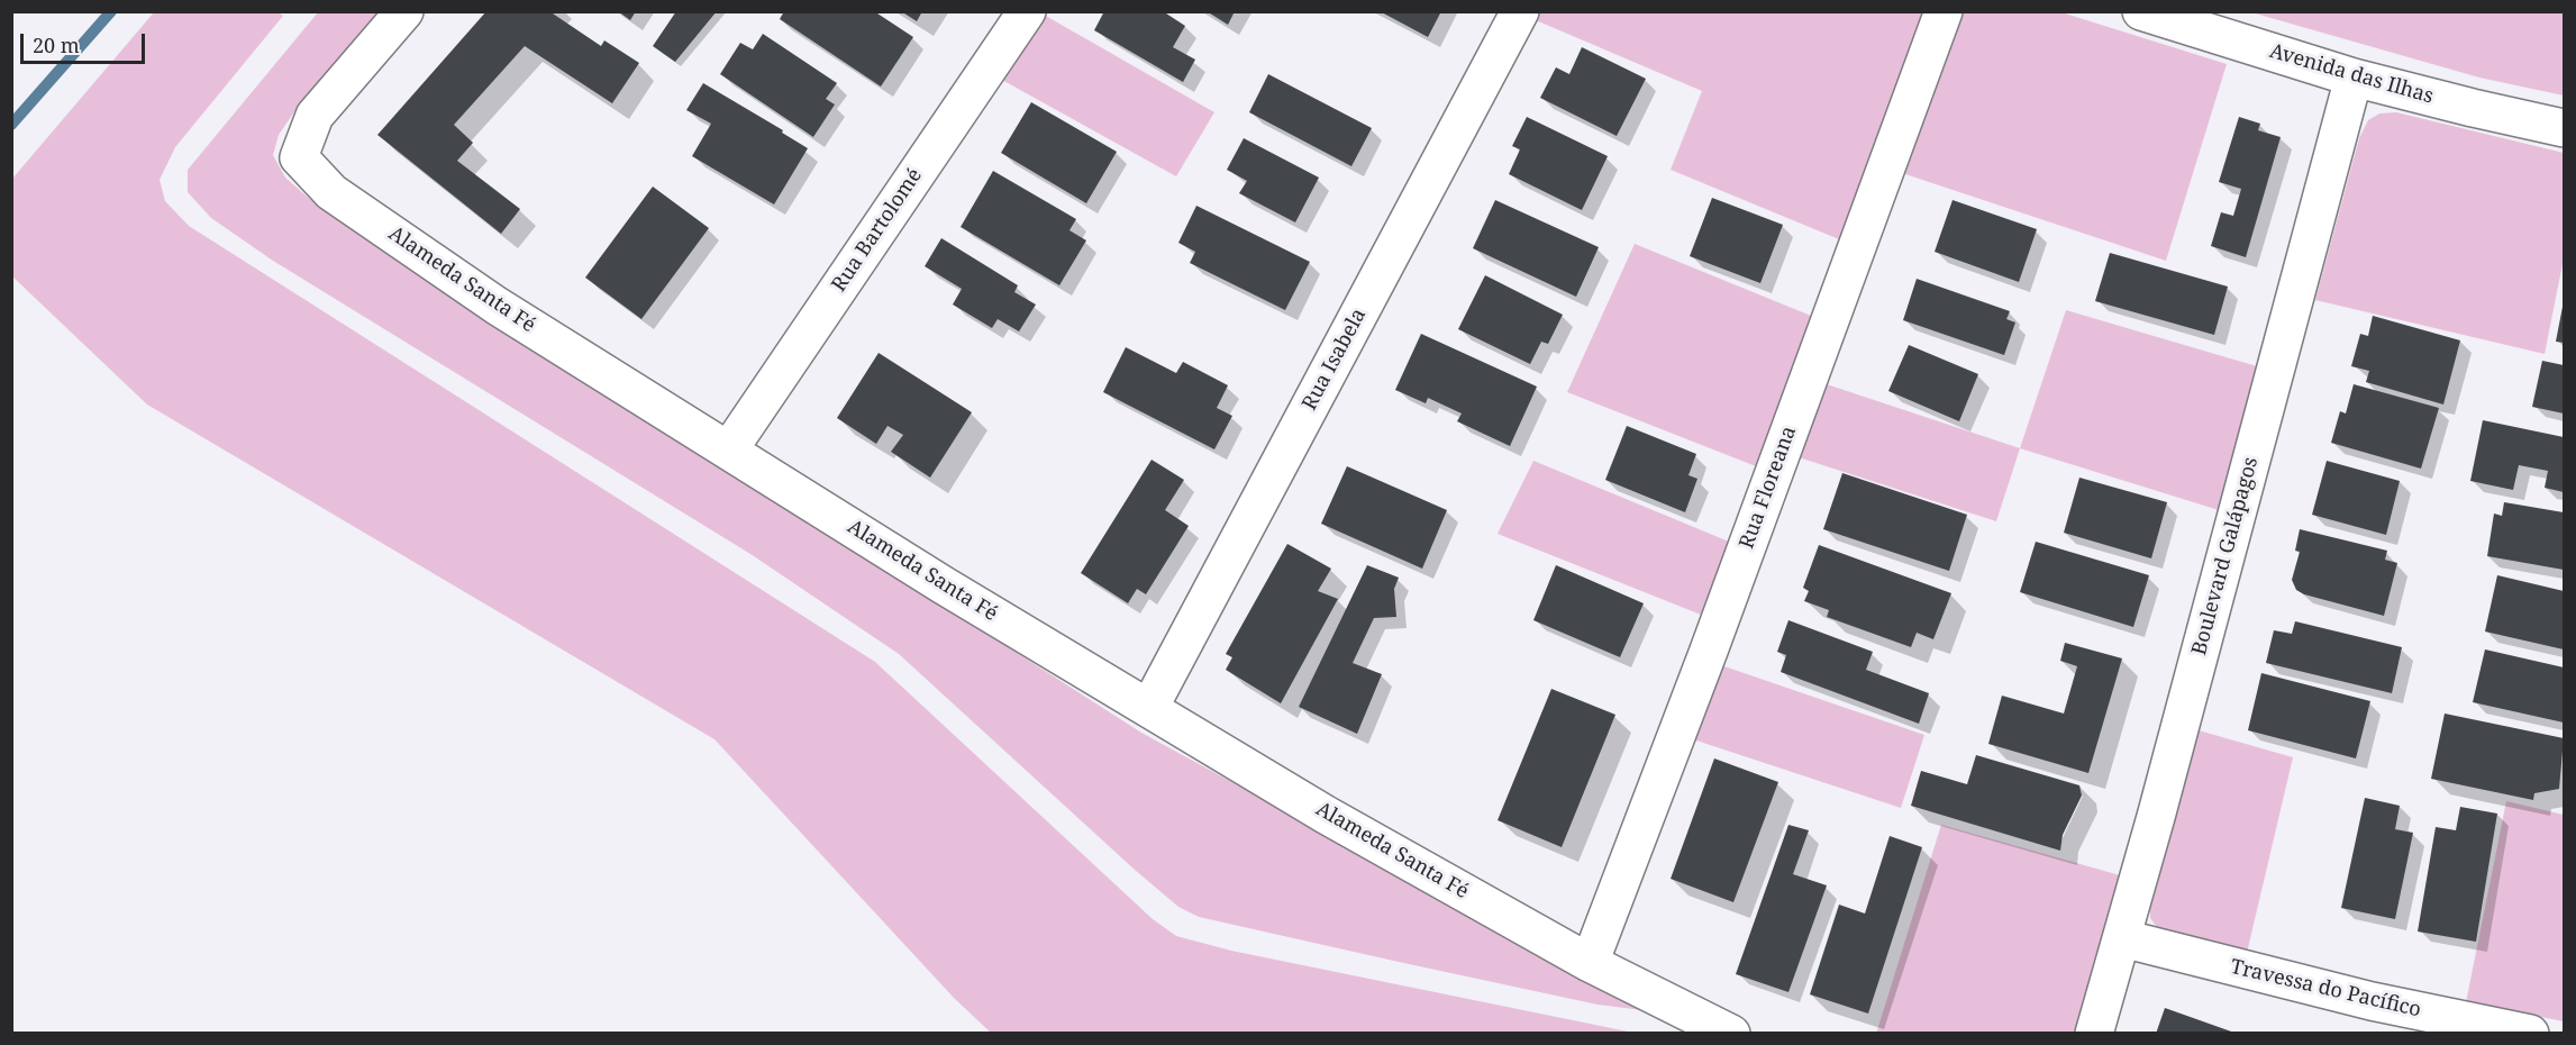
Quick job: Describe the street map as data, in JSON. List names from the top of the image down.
{
  "streets": {
    "street": [
      "Avenida das Ilhas",
      "Rua Bartolomé",
      "Alameda Santa Fé",
      "Rua Isabela",
      "Rua Floreana",
      "Boulevard Galápagos",
      "Travessa do Pacífico"
    ]
  },
  "crossings": [
    ["Avenida das Ilhas", "Boulevard Galápagos"],
    ["Rua Bartolomé", "Alameda Santa Fé"],
    ["Alameda Santa Fé", "Rua Isabela"],
    ["Alameda Santa Fé", "Rua Floreana"],
    ["Boulevard Galápagos", "Travessa do Pacífico"]
  ],
  "scale_bar": "20 m"
}
